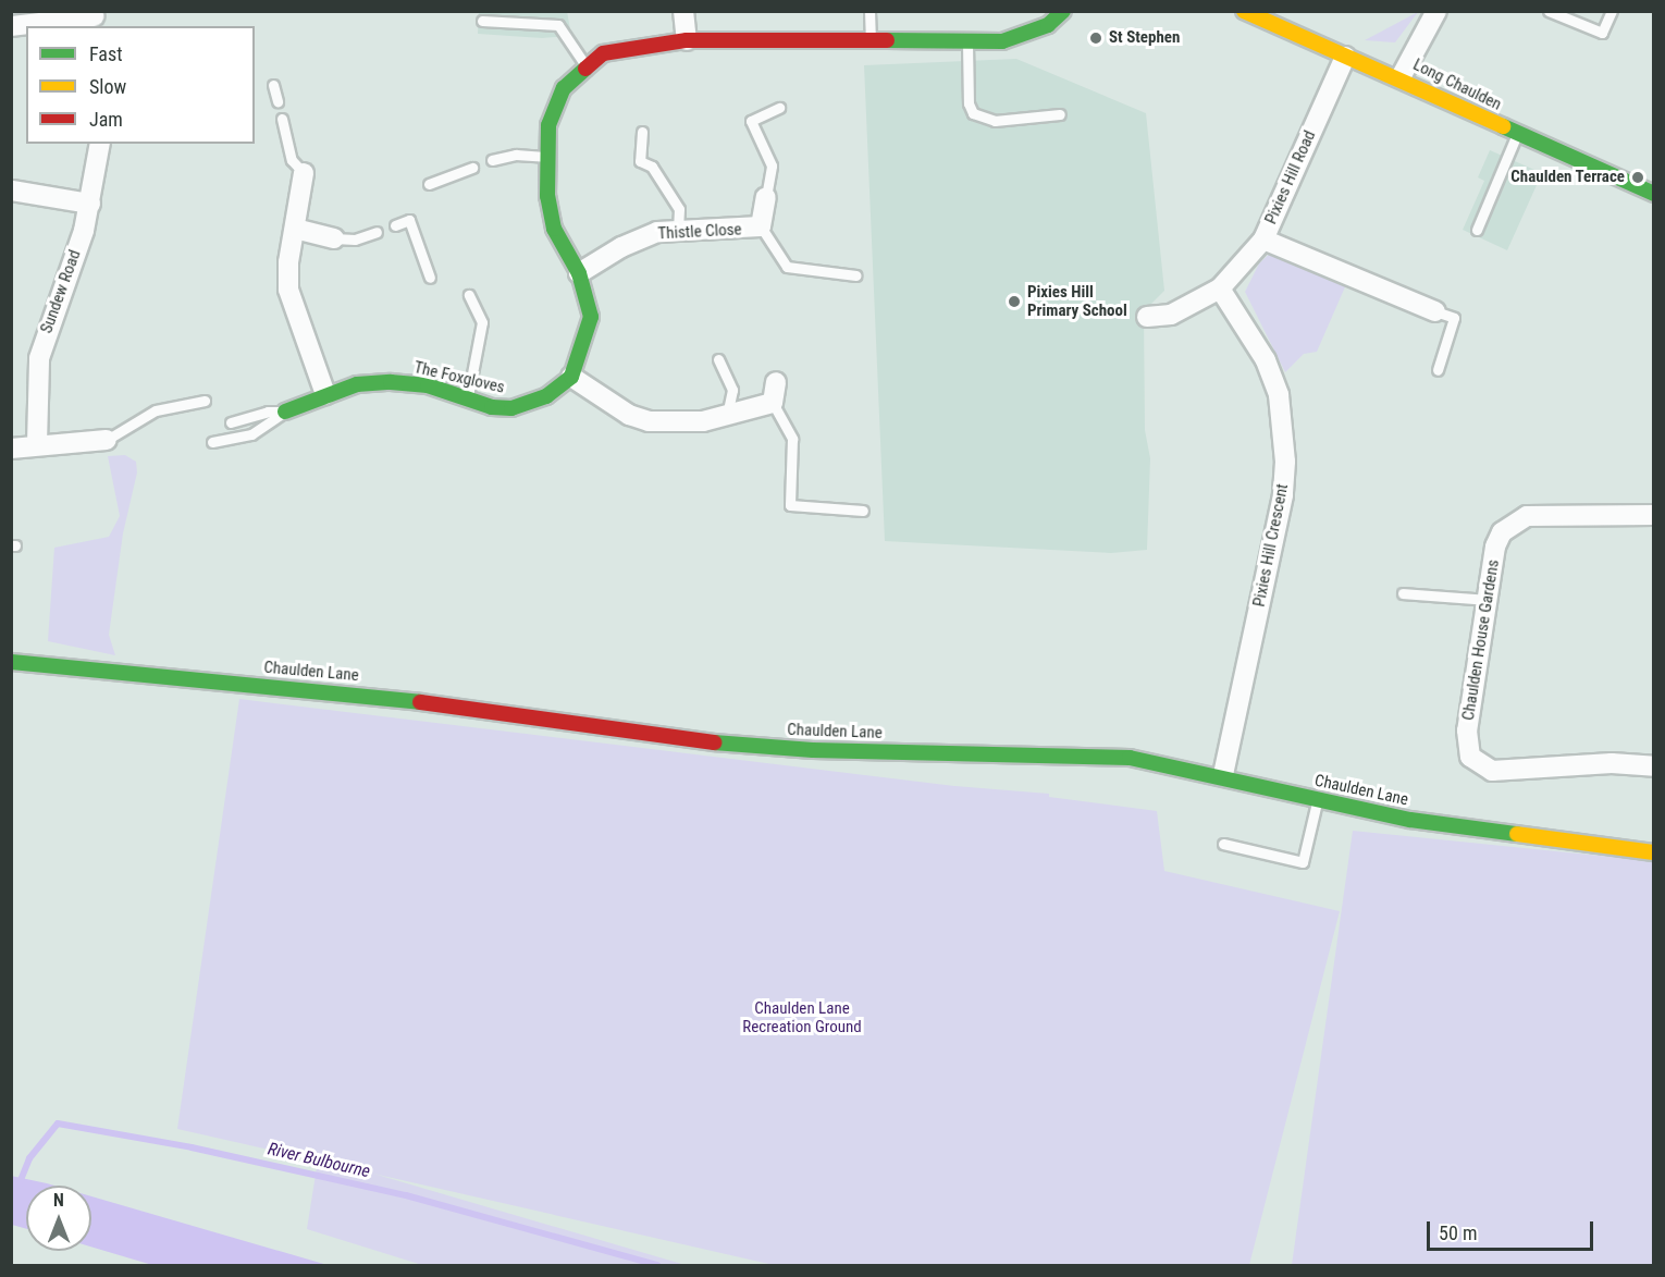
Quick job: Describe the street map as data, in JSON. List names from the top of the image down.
{
  "streets": {
    "street": [
      "Long Chaulden",
      "Pixies Hill Road",
      "Thistle Close",
      "Sundew Road",
      "The Foxgloves",
      "Pixies Hill Crescent",
      "Chaulden House Gardens",
      "Chaulden Lane"
    ]
  },
  "crossings": [
    ["Long Chaulden", "Pixies Hill Road"],
    ["Pixies Hill Road", "Pixies Hill Crescent"],
    ["Pixies Hill Crescent", "Chaulden Lane"]
  ],
  "water": ["River Bulbourne"],
  "parks": ["Chaulden Lane Recreation Ground"],
  "places": ["St Stephen", "Chaulden Terrace", "Pixies Hill Primary School"],
  "legend": ["Fast", "Slow", "Jam"],
  "scale_bar": "50 m",
  "north": "top"
}
